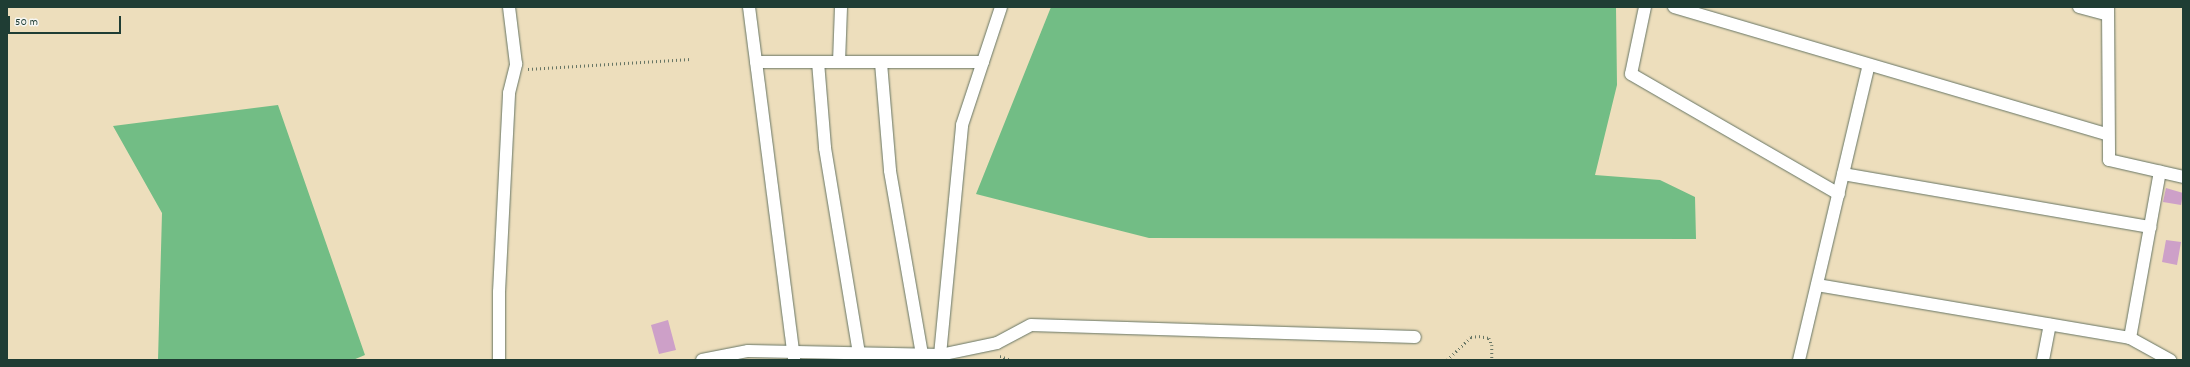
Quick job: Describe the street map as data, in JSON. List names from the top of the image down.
{
  "scale_bar": "50 m"
}
